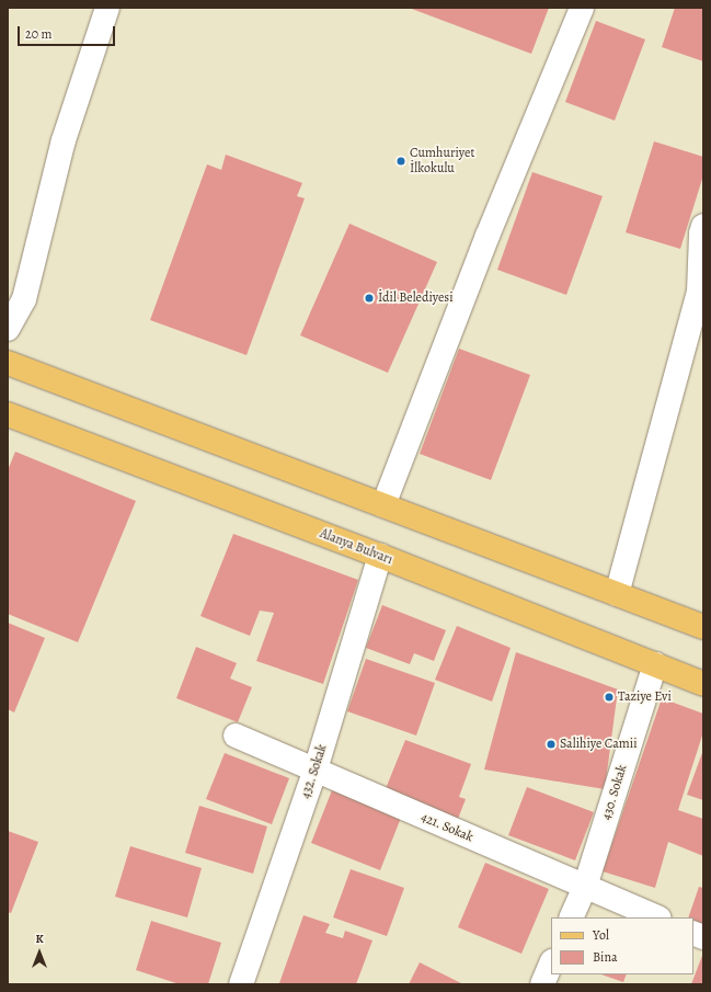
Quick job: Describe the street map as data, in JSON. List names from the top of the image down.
{
  "streets": {
    "main road": ["Alanya Bulvarı"],
    "street": ["432. Sokak", "430. Sokak", "421. Sokak"]
  },
  "crossings": [
    ["Alanya Bulvarı", "432. Sokak"],
    ["Alanya Bulvarı", "430. Sokak"],
    ["432. Sokak", "421. Sokak"],
    ["430. Sokak", "421. Sokak"]
  ],
  "places": [
    "Cumhuriyet İlkokulu",
    "İdil Belediyesi",
    "Taziye Evi",
    "Salihiye Camii"
  ],
  "legend": ["Yol", "Bina"],
  "scale_bar": "20 m",
  "north": "top"
}
